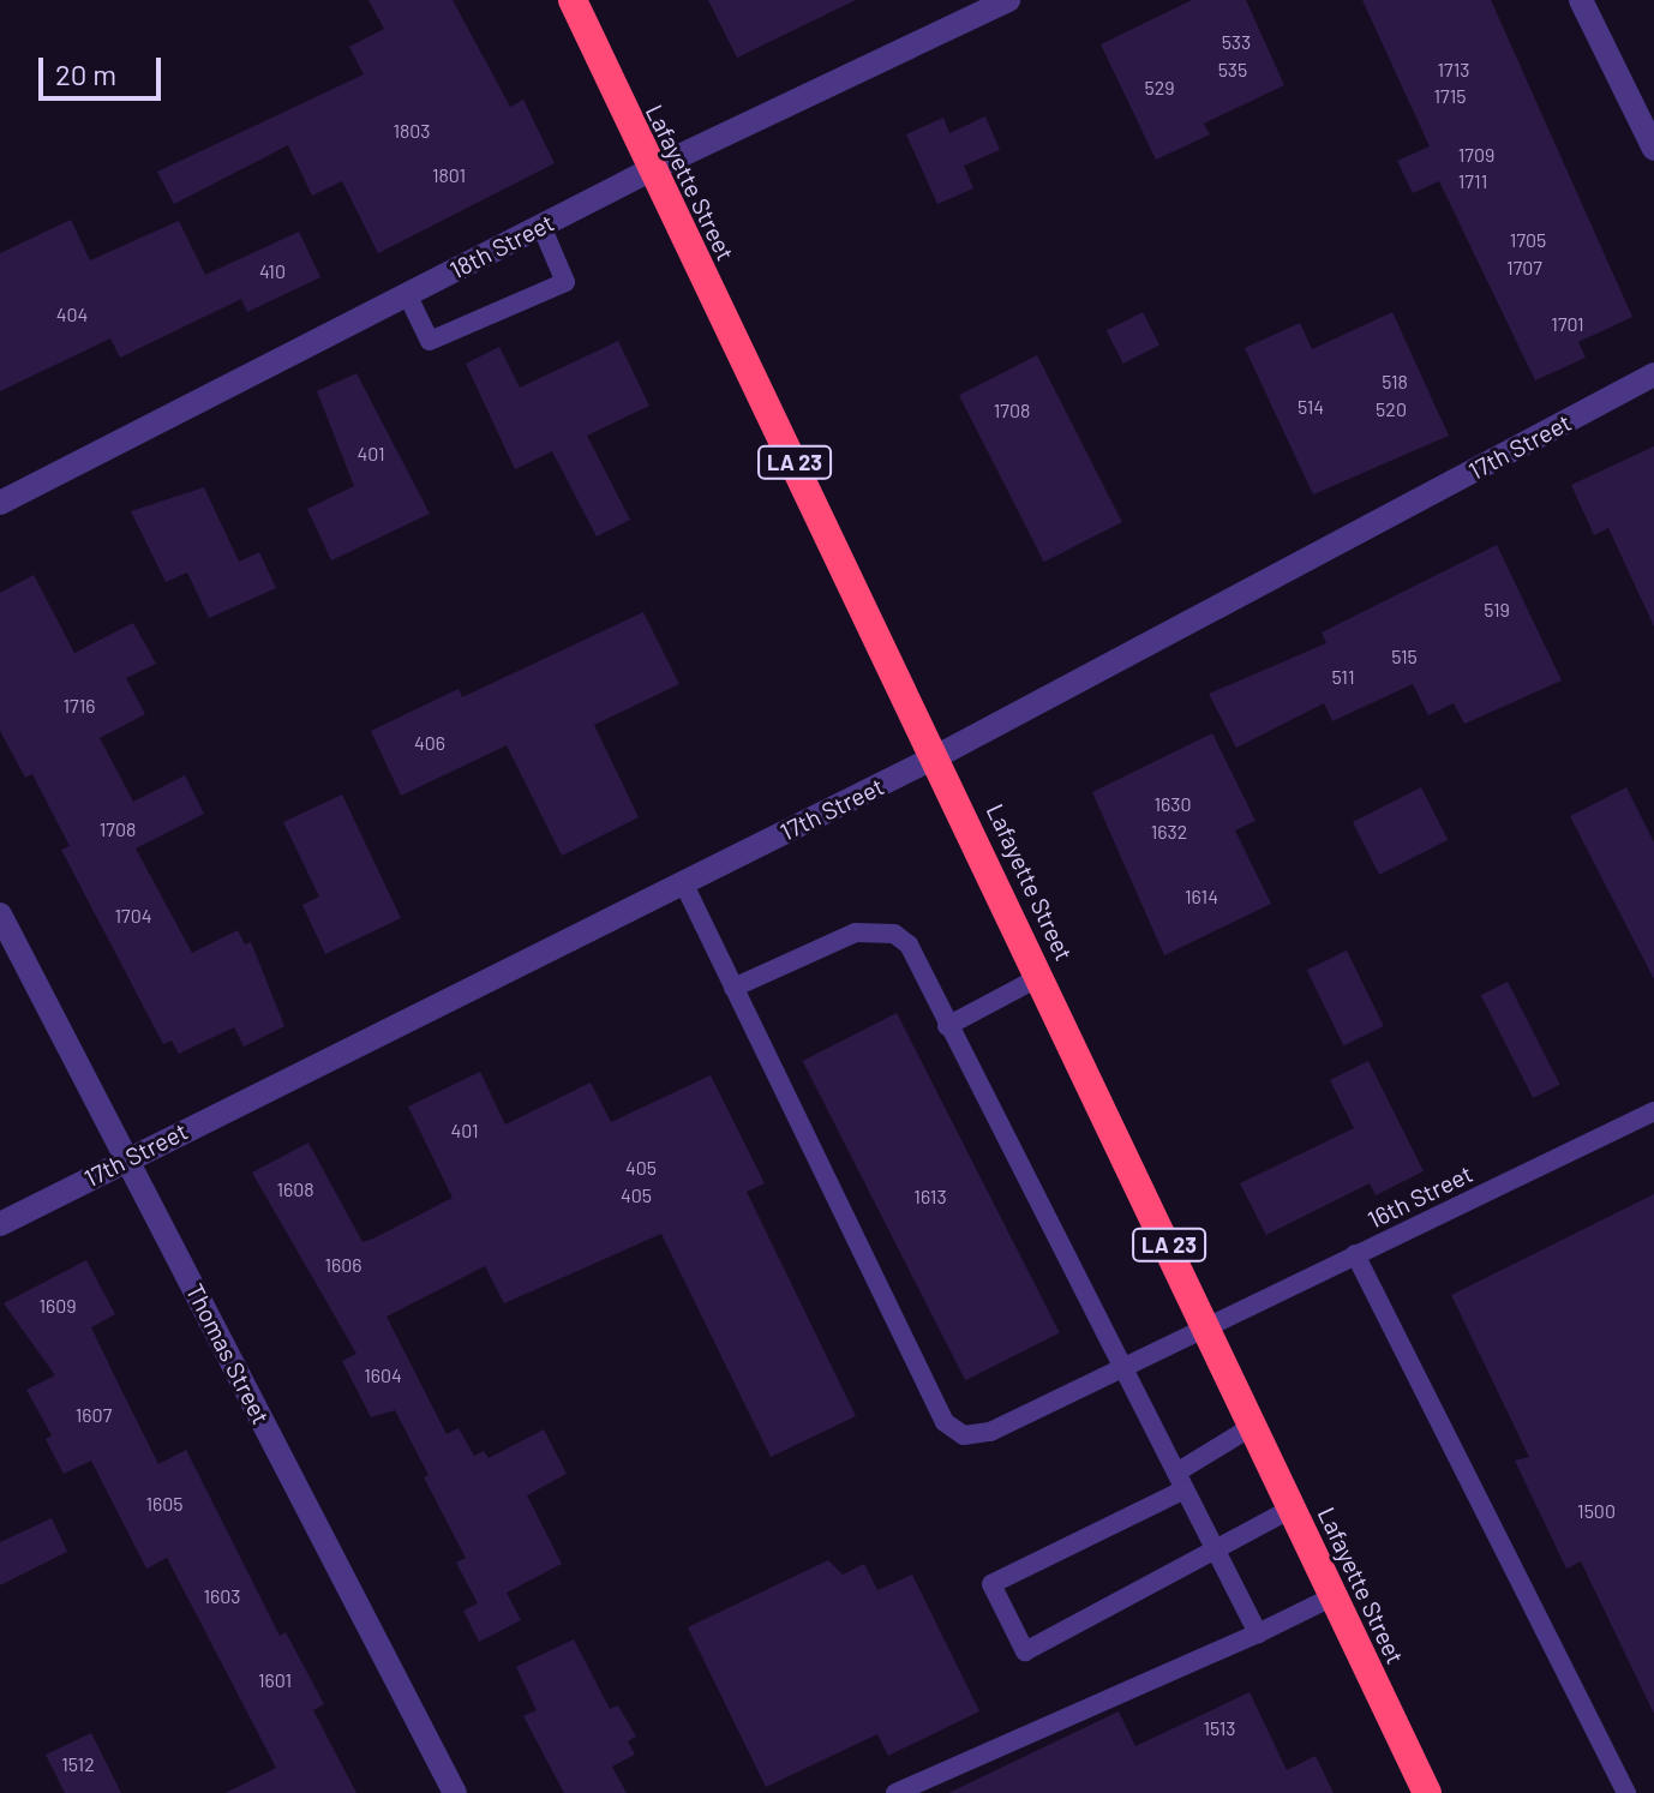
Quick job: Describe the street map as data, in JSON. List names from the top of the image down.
{
  "streets": {
    "highway": ["Lafayette Street", "LA 23"],
    "street": ["18th Street", "17th Street", "Thomas Street"],
    "lane": ["16th Street"]
  },
  "crossings": [
    ["Lafayette Street", "18th Street"],
    ["Lafayette Street", "17th Street"],
    ["Lafayette Street", "16th Street"],
    ["17th Street", "16th Street"],
    ["17th Street", "Thomas Street"]
  ],
  "house_numbers": [
    "533",
    "535",
    "1713",
    "529",
    "1715",
    "1803",
    "1709",
    "1801",
    "1711",
    "1705",
    "1707",
    "410",
    "404",
    "1701",
    "518",
    "514",
    "520",
    "1708",
    "401",
    "519",
    "515",
    "511",
    "1716",
    "406",
    "1630",
    "1708",
    "1632",
    "1614",
    "1704",
    "401",
    "405",
    "1608",
    "405",
    "1613",
    "1606",
    "1609",
    "1604",
    "1607",
    "1605",
    "1500",
    "1603",
    "1601",
    "1513",
    "1512"
  ],
  "scale_bar": "20 m"
}
